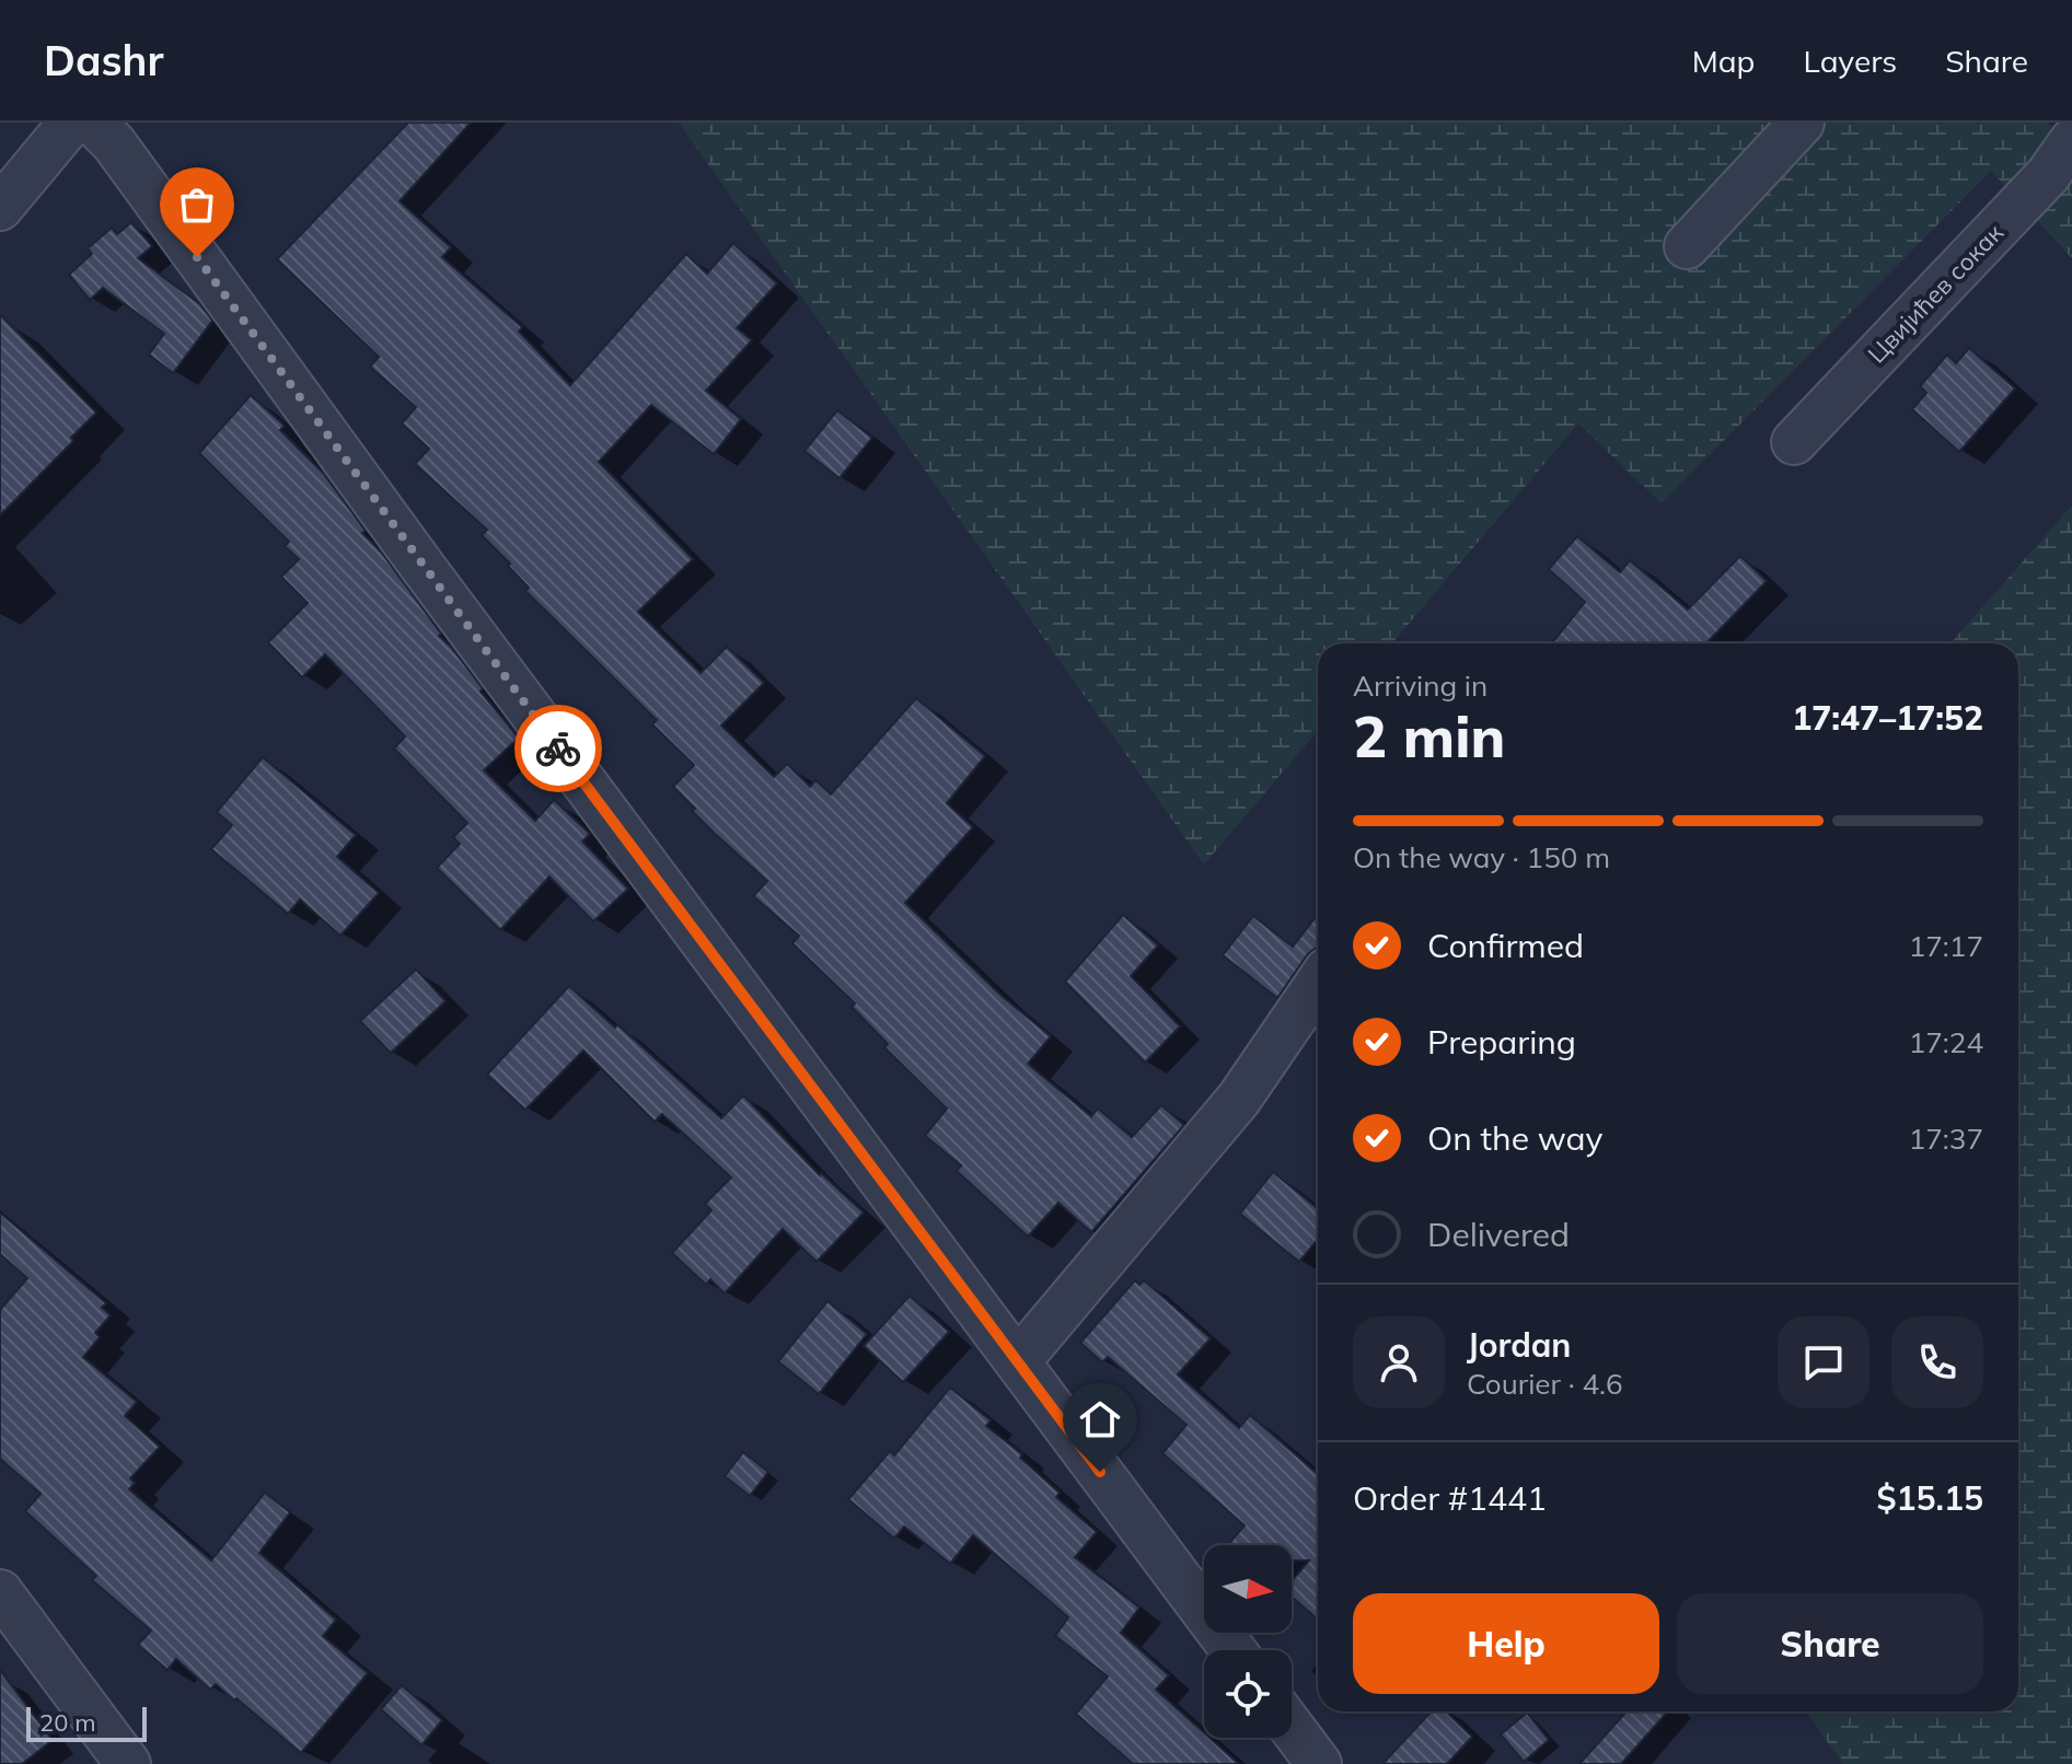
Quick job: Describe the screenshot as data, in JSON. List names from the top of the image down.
{
  "streets": {
    "street": ["Цвијићев сокак"]
  },
  "scale_bar": "20 m",
  "north": "right",
  "page": {
    "header": "Dashr",
    "nav": ["Map", "Layers", "Share"],
    "heading": ["2 min", "Arriving in", "17:47–17:52"],
    "panel": [
      "Jordan",
      "Courier · 4.6",
      "Order #1441",
      "$15.15"
    ],
    "bar": "On the way · 150 m",
    "list": [
      ["Confirmed", "17:17"],
      ["Preparing", "17:24"],
      ["On the way", "17:37"],
      "Delivered"
    ],
    "buttons": ["Help", "Share"],
    "scale": "20 m"
  }
}
